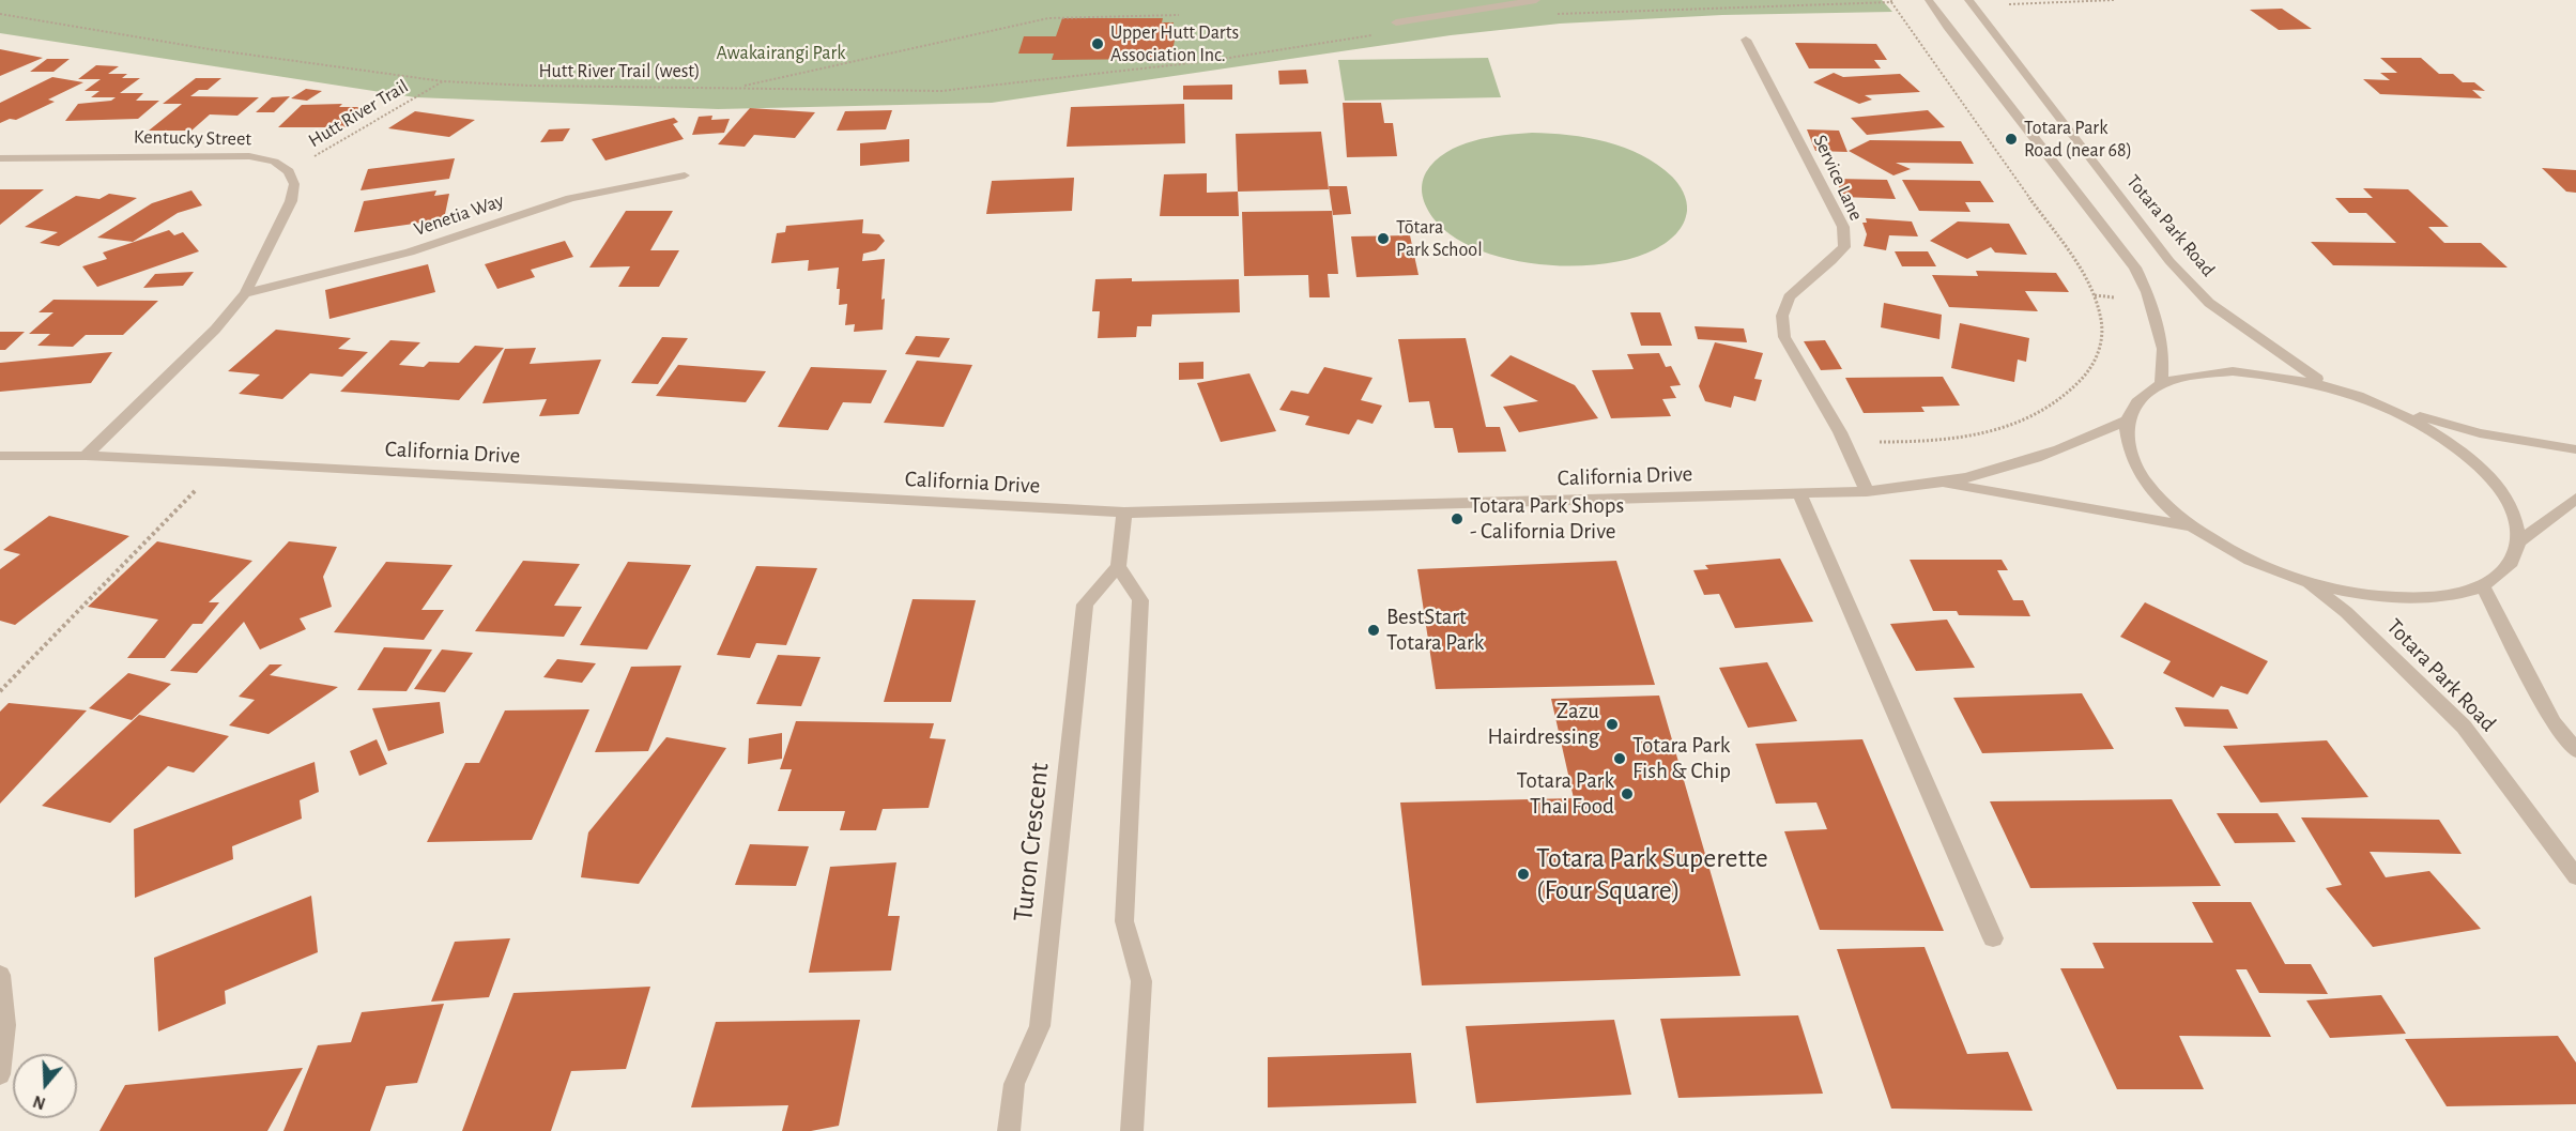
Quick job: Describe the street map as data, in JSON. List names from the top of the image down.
{
  "streets": {
    "street": [
      "Kentucky Street",
      "Service Lane",
      "Venetia Way",
      "Totara Park Road",
      "California Drive",
      "Turon Crescent"
    ],
    "path": ["Hutt River Trail (west)", "Hutt River Trail"]
  },
  "crossings": [
    ["Hutt River Trail (west)", "Hutt River Trail"],
    ["Hutt River Trail", "Kentucky Street"],
    ["Service Lane", "California Drive"]
  ],
  "parks": ["Awakairangi Park"],
  "places": [
    "Upper Hutt Darts Association Inc.",
    "Totara Park Road (near 68)",
    "Tōtara Park School",
    "Totara Park Shops - California Drive",
    "BestStart Totara Park",
    "Zazu Hairdressing",
    "Totara Park Fish & Chip",
    "Totara Park Thai Food",
    "Totara Park Superette (Four Square)"
  ],
  "north": "bottom"
}
